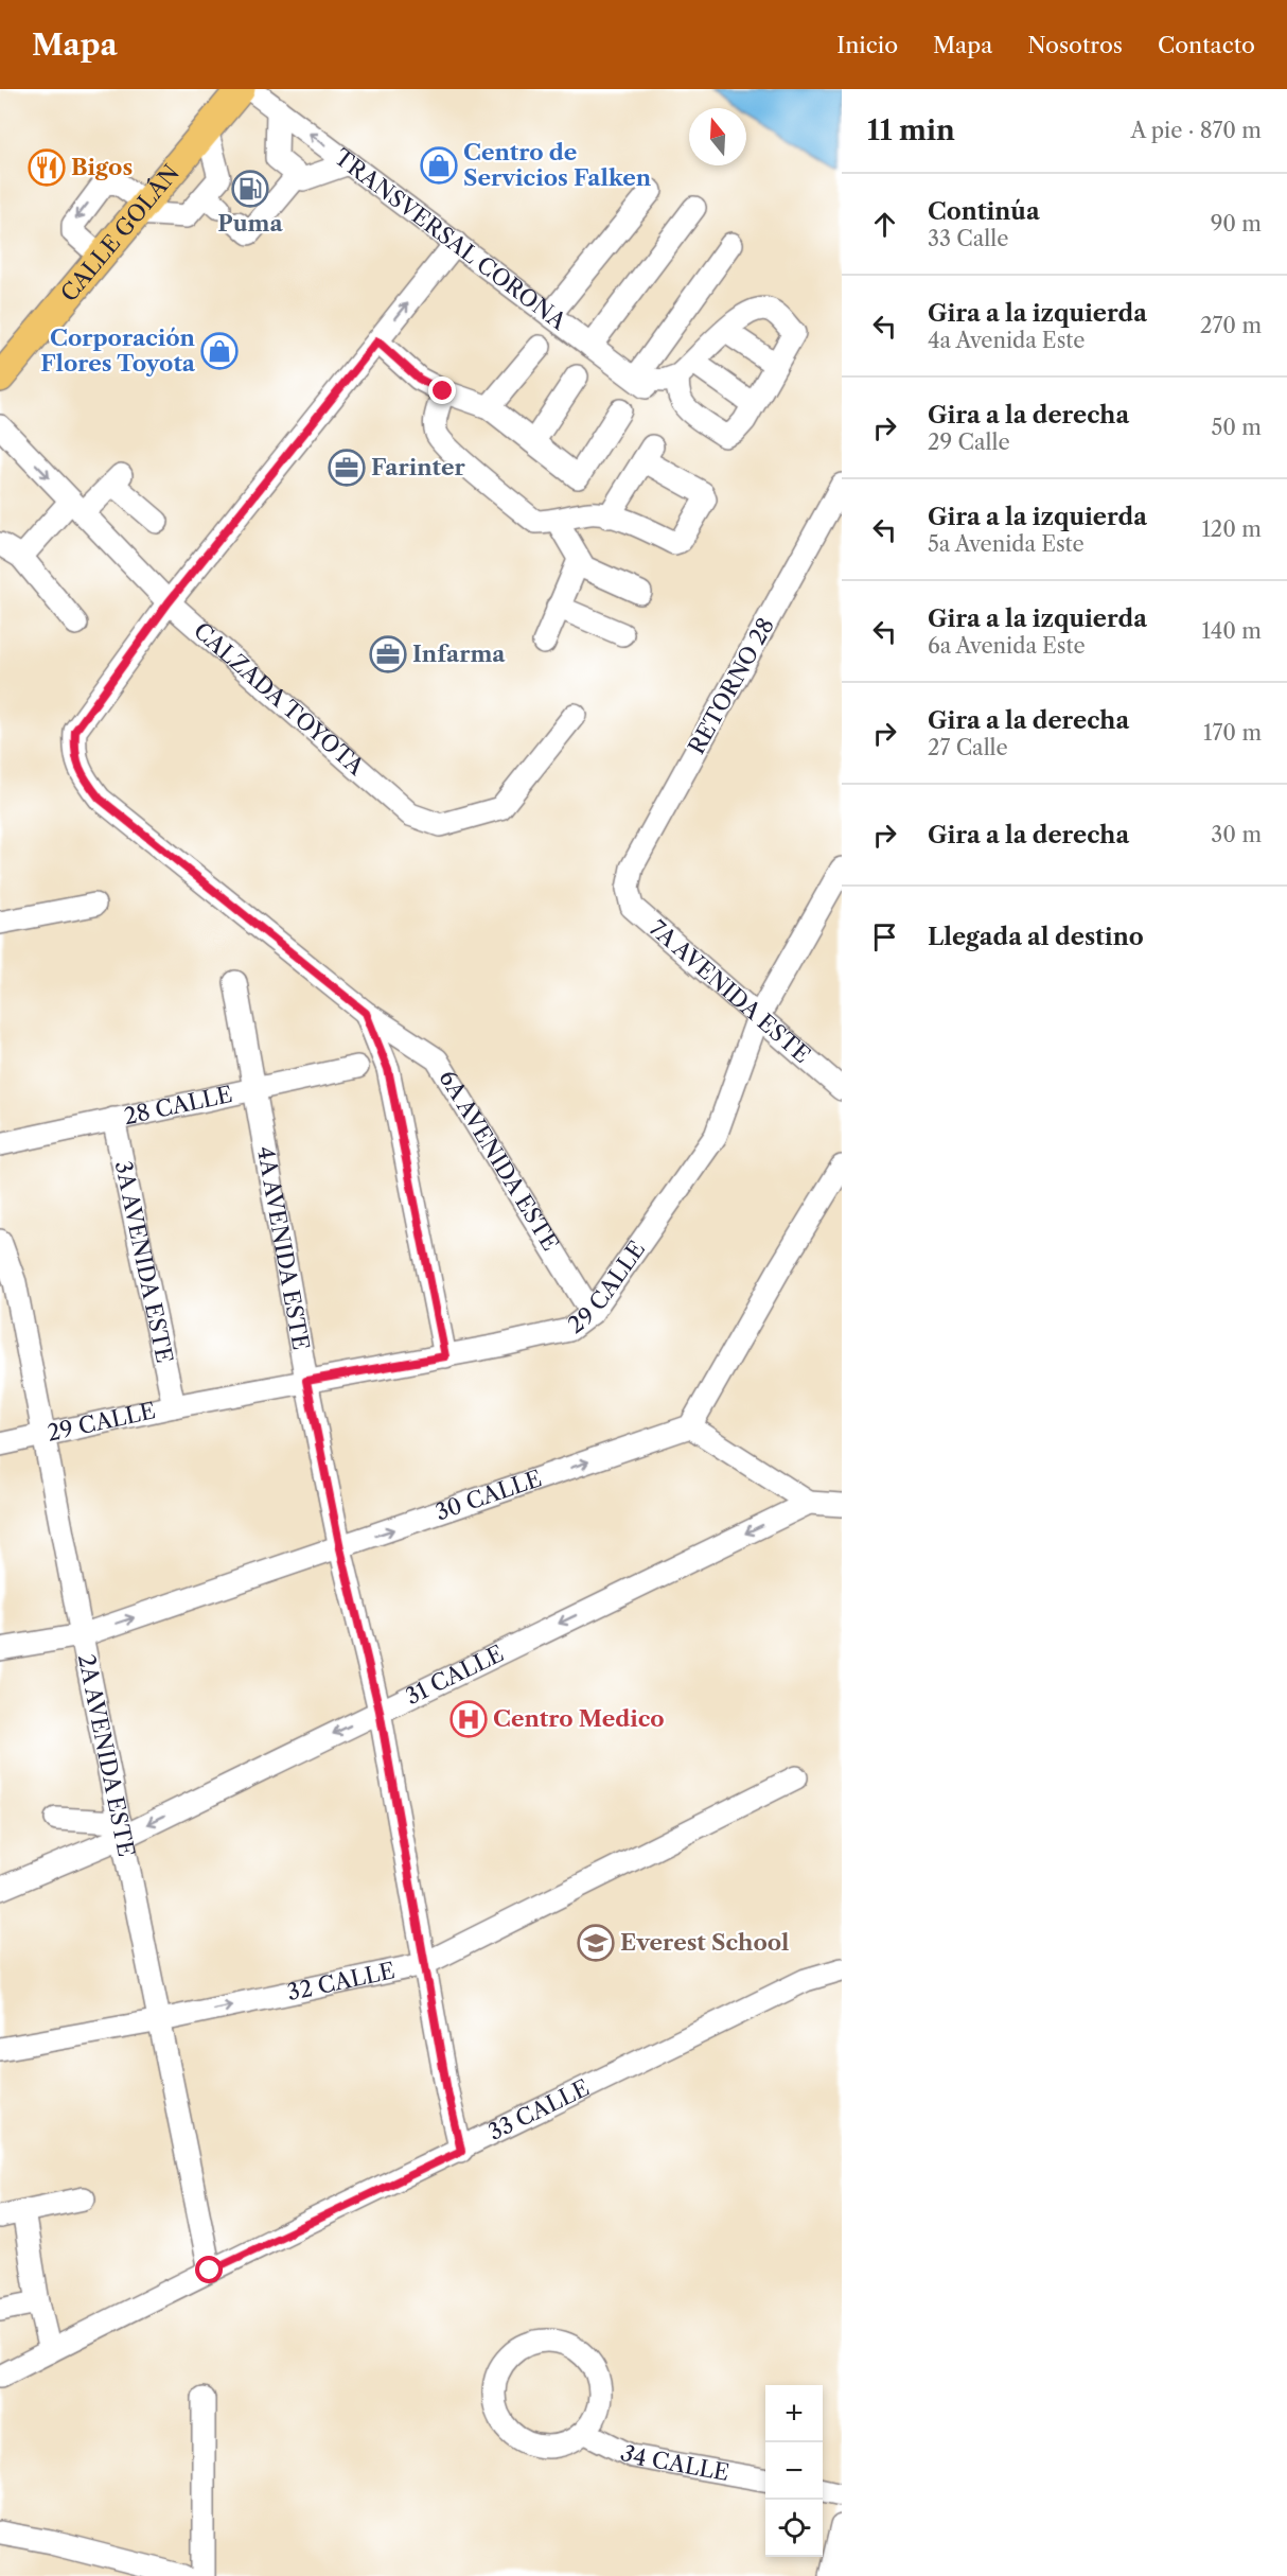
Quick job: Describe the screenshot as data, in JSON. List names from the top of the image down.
{
  "streets": {
    "main road": ["CALLE GOLÁN"],
    "street": [
      "TRANSVERSAL CORONA",
      "RETORNO 28",
      "CALZADA TOYOTA",
      "7A AVENIDA ESTE",
      "28 CALLE",
      "6A AVENIDA ESTE",
      "4A AVENIDA ESTE",
      "3A AVENIDA ESTE",
      "29 CALLE",
      "30 CALLE",
      "31 CALLE",
      "2A AVENIDA ESTE",
      "32 CALLE",
      "33 CALLE",
      "34 CALLE"
    ]
  },
  "crossings": [
    ["RETORNO 28", "7A AVENIDA ESTE"],
    ["CALZADA TOYOTA", "6A AVENIDA ESTE"],
    ["7A AVENIDA ESTE", "29 CALLE"],
    ["28 CALLE", "4A AVENIDA ESTE"],
    ["28 CALLE", "3A AVENIDA ESTE"],
    ["6A AVENIDA ESTE", "29 CALLE"],
    ["4A AVENIDA ESTE", "29 CALLE"],
    ["4A AVENIDA ESTE", "30 CALLE"],
    ["4A AVENIDA ESTE", "31 CALLE"],
    ["4A AVENIDA ESTE", "32 CALLE"],
    ["4A AVENIDA ESTE", "33 CALLE"],
    ["3A AVENIDA ESTE", "29 CALLE"],
    ["29 CALLE", "2A AVENIDA ESTE"],
    ["30 CALLE", "2A AVENIDA ESTE"],
    ["31 CALLE", "2A AVENIDA ESTE"],
    ["2A AVENIDA ESTE", "32 CALLE"],
    ["2A AVENIDA ESTE", "33 CALLE"]
  ],
  "one_way": ["30 CALLE", "31 CALLE"],
  "places": {
    "shop": ["Centro de Servicios Falken", "Corporación Flores Toyota"],
    "restaurant": ["Bigos"],
    "fuel station": ["Puma"],
    "office": ["Farinter", "Infarma"],
    "hospital": ["Centro Medico"],
    "school or university": ["Everest School"]
  },
  "north": "top",
  "page": {
    "header": "Mapa",
    "nav": [
      "Inicio",
      "Mapa",
      "Nosotros",
      "Contacto"
    ],
    "heading": ["11 min", "A pie · 870 m"],
    "list": [
      ["Continúa", "33 Calle", "90 m"],
      ["Gira a la izquierda", "4a Avenida Este", "270 m"],
      ["Gira a la derecha", "29 Calle", "50 m"],
      ["Gira a la izquierda", "5a Avenida Este", "120 m"],
      ["Gira a la izquierda", "6a Avenida Este", "140 m"],
      ["Gira a la derecha", "27 Calle", "170 m"],
      ["Gira a la derecha", "30 m"],
      "Llegada al destino"
    ],
    "map_buttons": ["+", "−"]
  }
}
